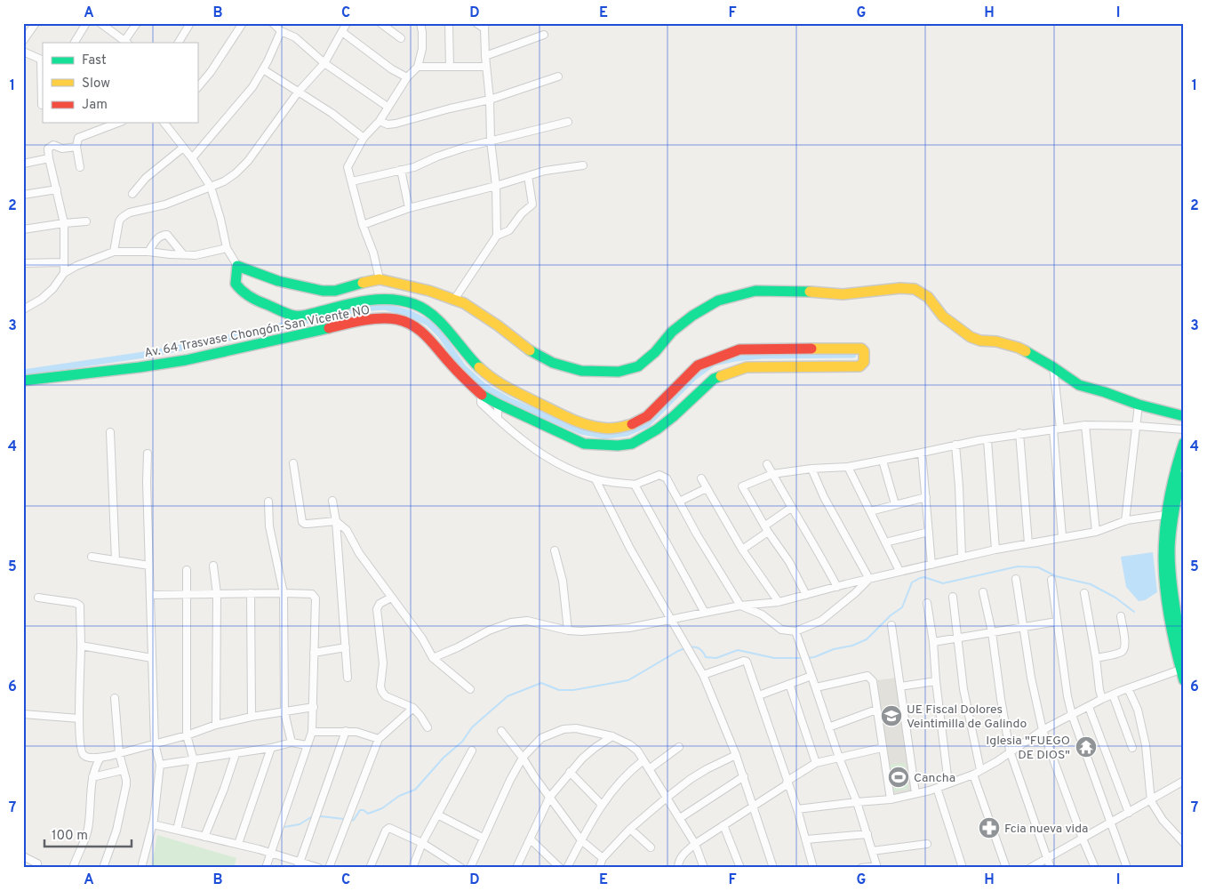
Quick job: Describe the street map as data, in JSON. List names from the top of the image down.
{
  "streets": {
    "street": ["Av. 64 Trasvase Chongón-San Vicente NO"]
  },
  "places": {
    "school or university": ["UE Fiscal Dolores Veintimilla de Galindo"],
    "temple": ["Iglesia \"FUEGO DE DIOS\""],
    "sports": ["Cancha"],
    "pharmacy": ["Fcia nueva vida"]
  },
  "legend": ["Fast", "Slow", "Jam"],
  "scale_bar": "100 m",
  "grid": {
    "columns": [
      "A",
      "B",
      "C",
      "D",
      "E",
      "F",
      "G",
      "H",
      "I"
    ],
    "rows": [
      "1",
      "2",
      "3",
      "4",
      "5",
      "6",
      "7"
    ]
  }
}
